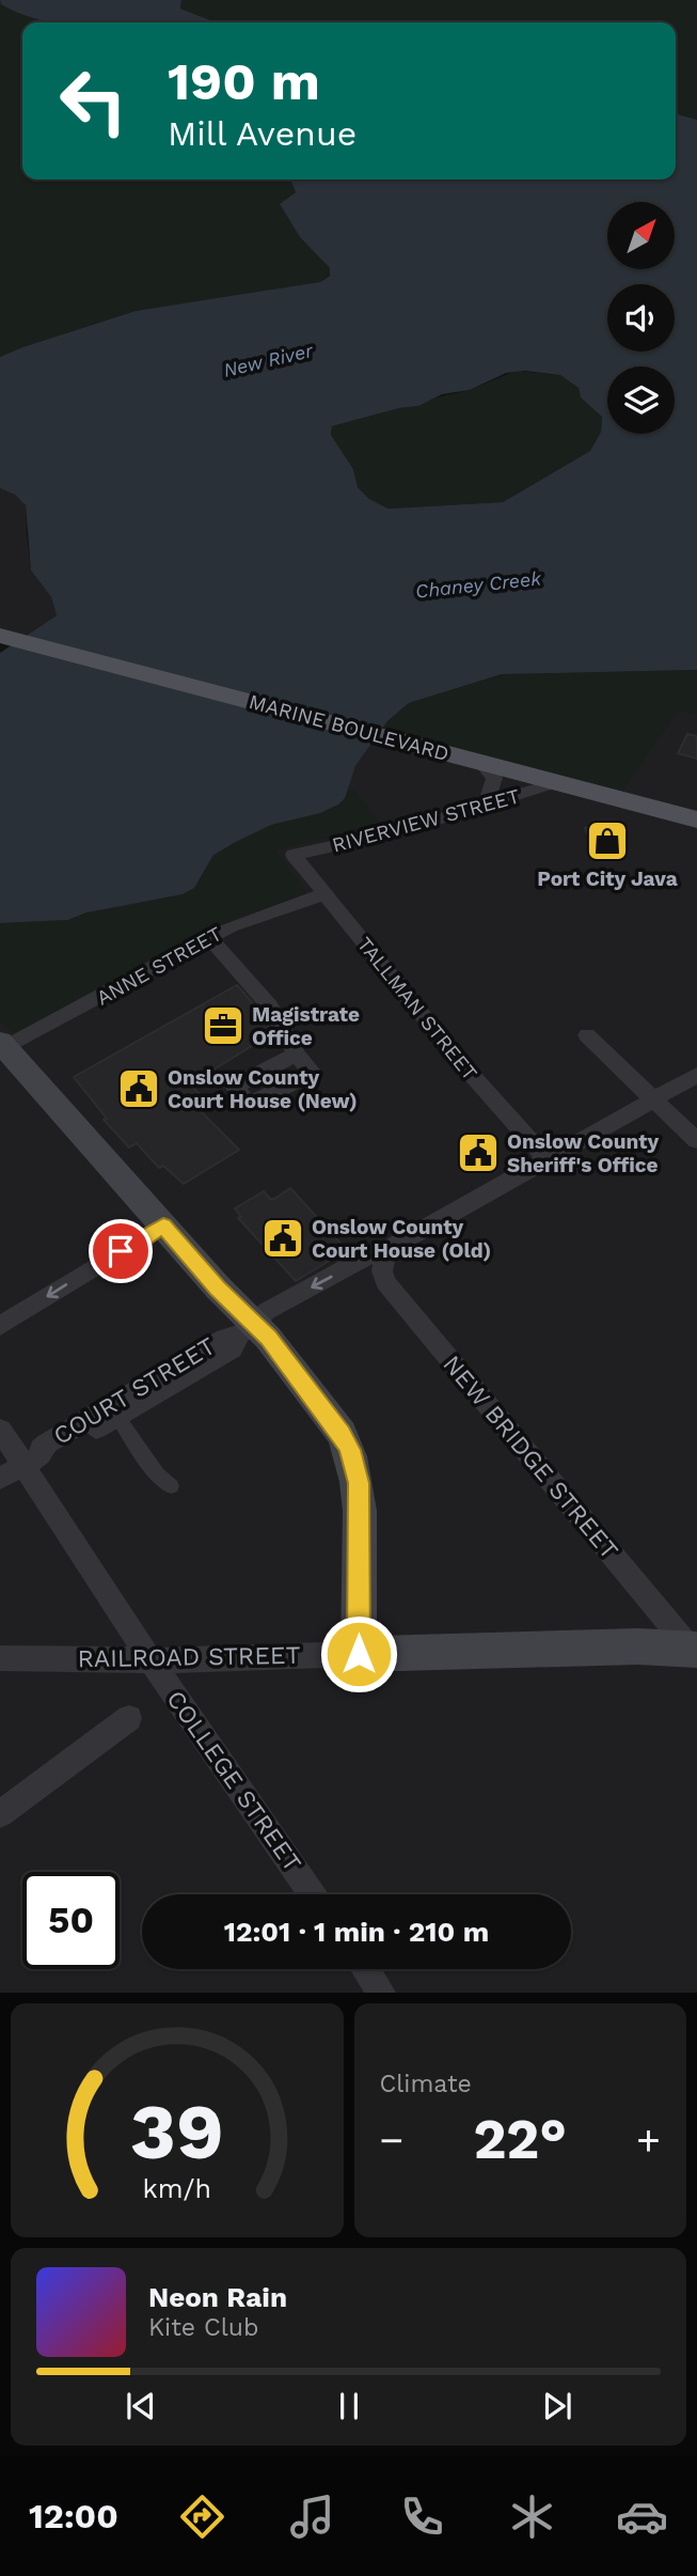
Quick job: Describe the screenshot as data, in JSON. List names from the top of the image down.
{
  "streets": {
    "main road": ["MARINE BOULEVARD", "RAILROAD STREET"],
    "street": [
      "RIVERVIEW STREET",
      "ANNE STREET",
      "TALLMAN STREET",
      "COURT STREET",
      "NEW BRIDGE STREET",
      "COLLEGE STREET"
    ]
  },
  "crossings": [
    ["MARINE BOULEVARD", "RIVERVIEW STREET"],
    ["RIVERVIEW STREET", "TALLMAN STREET"],
    ["ANNE STREET", "TALLMAN STREET"],
    ["TALLMAN STREET", "COURT STREET"],
    ["COURT STREET", "NEW BRIDGE STREET"],
    ["COURT STREET", "COLLEGE STREET"],
    ["NEW BRIDGE STREET", "RAILROAD STREET"],
    ["RAILROAD STREET", "COLLEGE STREET"]
  ],
  "water": ["New River", "Chaney Creek"],
  "places": {
    "shop": ["Port City Java"],
    "office": ["Magistrate Office"],
    "public building": ["Onslow County Court House (New)", "Onslow County Sheriff's Office", "Onslow County Court House (Old)"]
  },
  "north": "top right",
  "page": {
    "turn": ["190 m", "Mill Avenue"],
    "limit": "50",
    "trip": "12:01 · 1 min · 210 m",
    "tile": "Climate",
    "heat": ["−", "22°", "+"],
    "song": ["Neon Rain", "Kite Club"],
    "tabs": "12:00",
    "gauge": ["39", "km/h"]
  }
}
